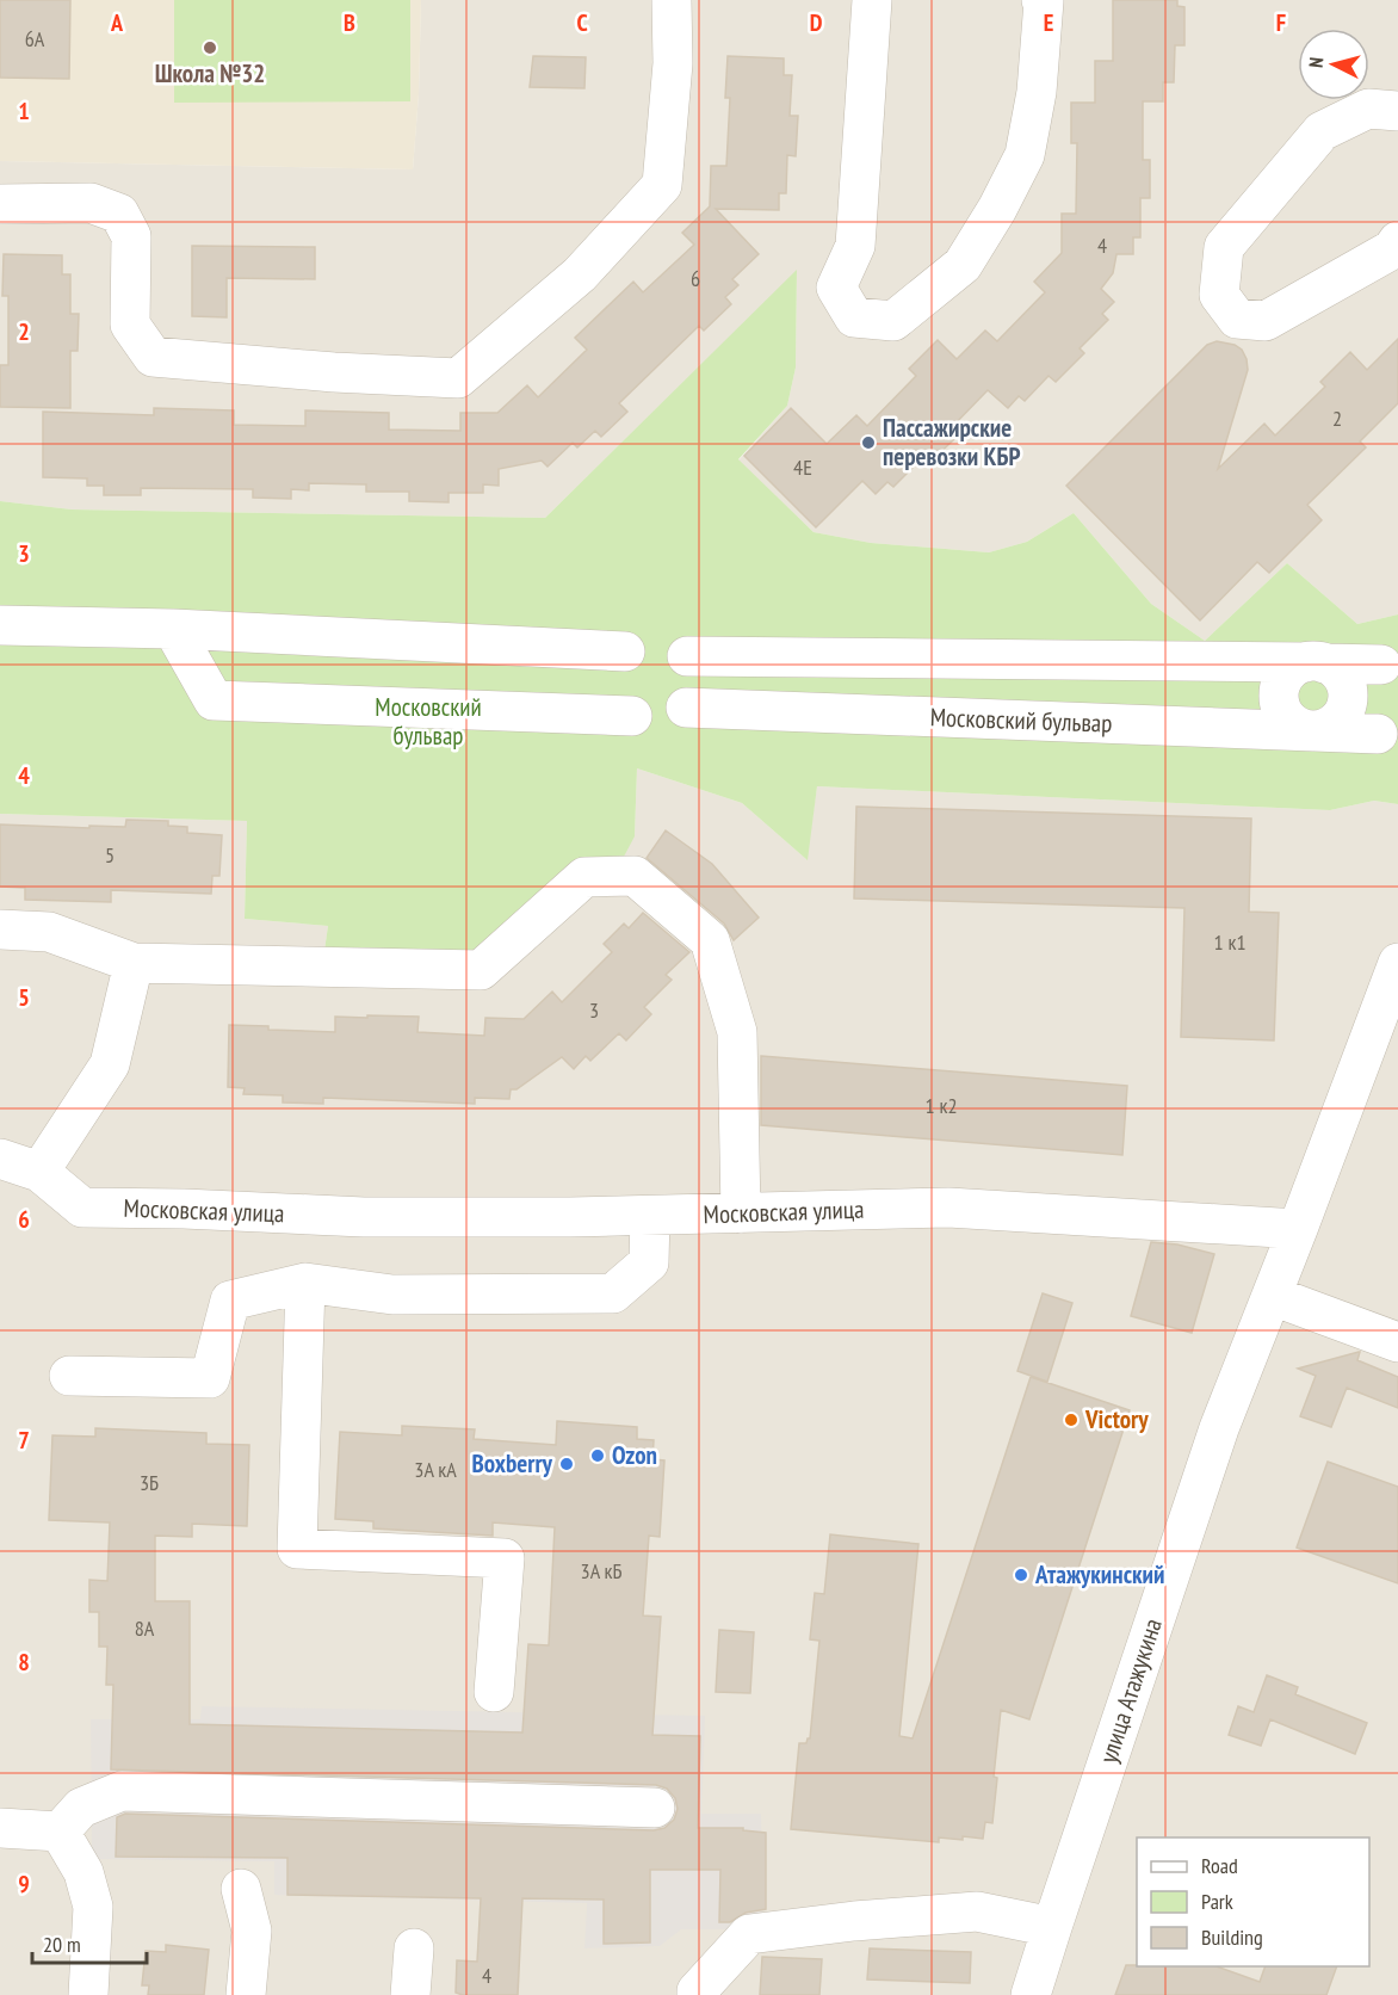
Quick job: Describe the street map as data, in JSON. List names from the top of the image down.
{
  "streets": {
    "street": ["Московский бульвар", "Московская улица", "улица Атажукина"]
  },
  "crossings": [
    ["Московская улица", "улица Атажукина"]
  ],
  "parks": ["Московский бульвар"],
  "places": [
    "Школа №32",
    "Пассажирские перевозки КБР",
    "Victory",
    "Ozon",
    "Boxberry",
    "Атажукинский"
  ],
  "house_numbers": [
    "6А",
    "4",
    "6",
    "2",
    "4Е",
    "5",
    "1 к1",
    "3",
    "1 к2",
    "3А кА",
    "3Б",
    "3А кБ",
    "8А",
    "4"
  ],
  "legend": ["Road", "Park", "Building"],
  "scale_bar": "20 m",
  "north": "left",
  "grid": {
    "columns": [
      "A",
      "B",
      "C",
      "D",
      "E",
      "F"
    ],
    "rows": [
      "1",
      "2",
      "3",
      "4",
      "5",
      "6",
      "7",
      "8",
      "9"
    ]
  }
}
